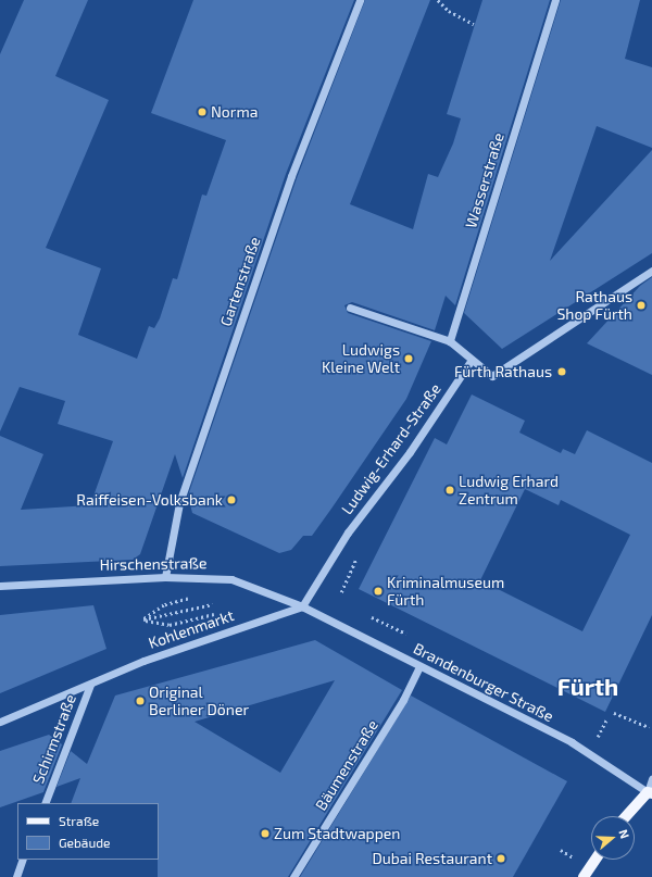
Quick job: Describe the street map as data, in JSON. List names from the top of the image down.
{
  "streets": {
    "street": [
      "Wasserstraße",
      "Gartenstraße",
      "Ludwig-Erhard-Straße",
      "Hirschenstraße",
      "Kohlenmarkt",
      "Brandenburger Straße",
      "Schirmstraße",
      "Bäumenstraße"
    ]
  },
  "crossings": [
    ["Gartenstraße", "Hirschenstraße"],
    ["Ludwig-Erhard-Straße", "Hirschenstraße"],
    ["Ludwig-Erhard-Straße", "Kohlenmarkt"],
    ["Ludwig-Erhard-Straße", "Brandenburger Straße"],
    ["Hirschenstraße", "Kohlenmarkt"],
    ["Hirschenstraße", "Brandenburger Straße"],
    ["Kohlenmarkt", "Brandenburger Straße"],
    ["Kohlenmarkt", "Schirmstraße"],
    ["Brandenburger Straße", "Bäumenstraße"]
  ],
  "districts": ["Fürth"],
  "places": [
    "Norma",
    "Rathaus Shop Fürth",
    "Ludwigs Kleine Welt",
    "Fürth Rathaus",
    "Ludwig Erhard Zentrum",
    "Raiffeisen-Volksbank",
    "Kriminalmuseum Fürth",
    "Original Berliner Döner",
    "Zum Stadtwappen",
    "Dubai Restaurant"
  ],
  "legend": ["Straße", "Gebäude"],
  "north": "right"
}
